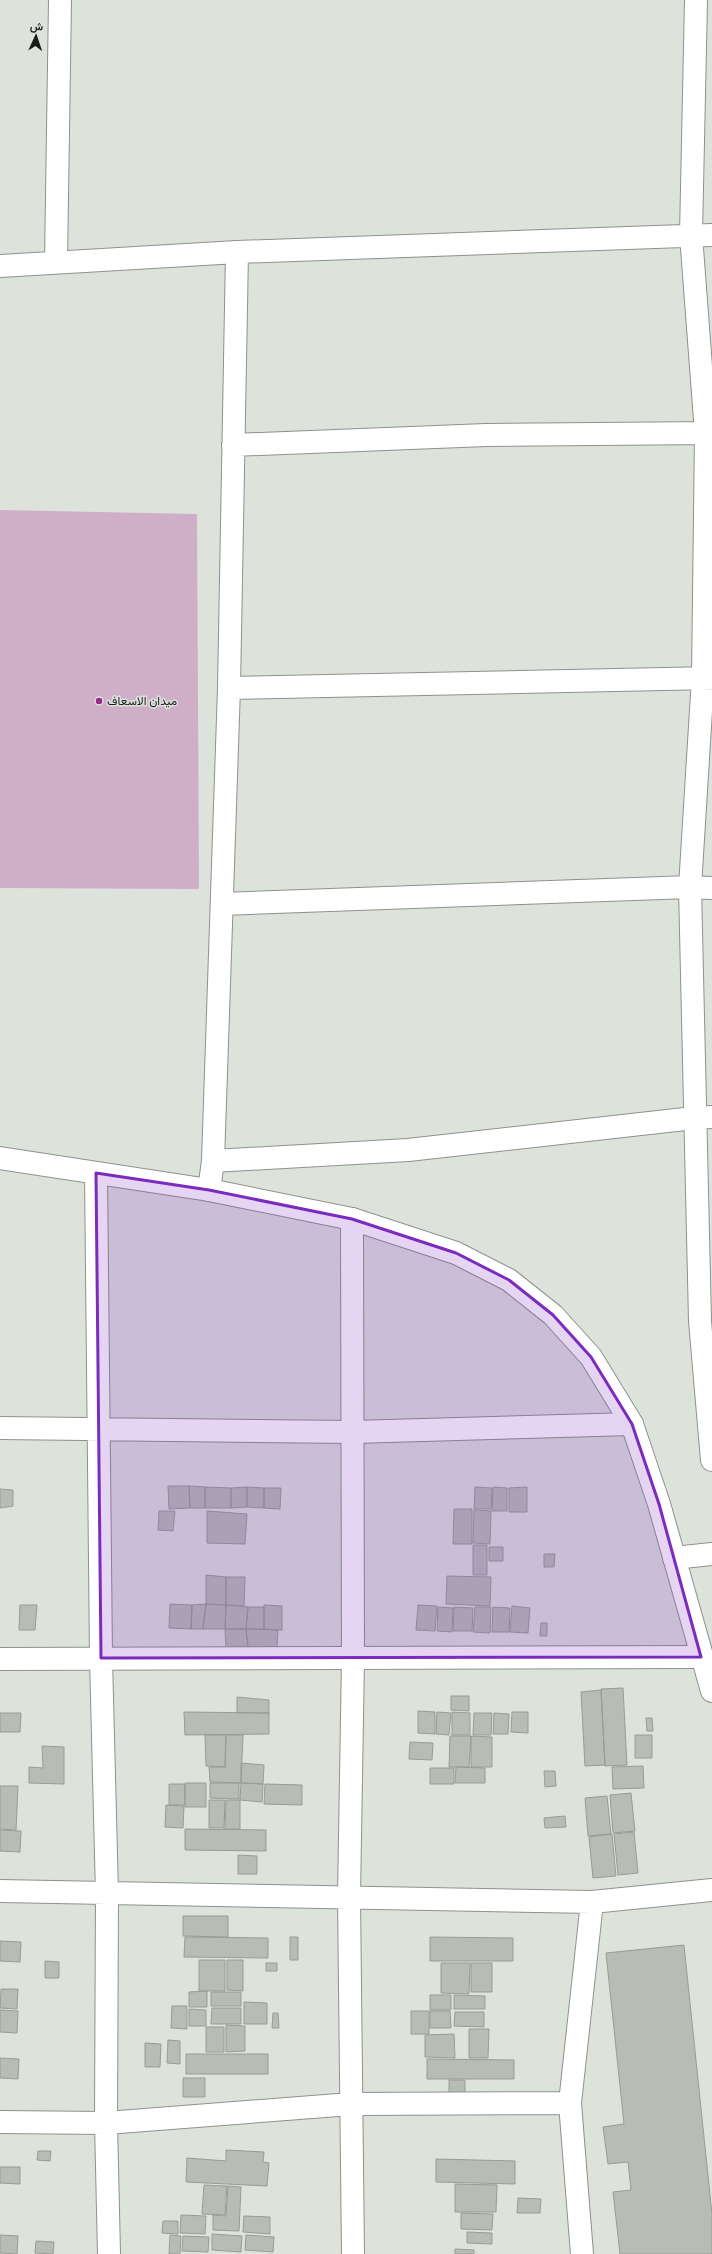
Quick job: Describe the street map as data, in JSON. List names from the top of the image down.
{
  "places": ["ميدان الاسعاف"],
  "north": "top"
}
